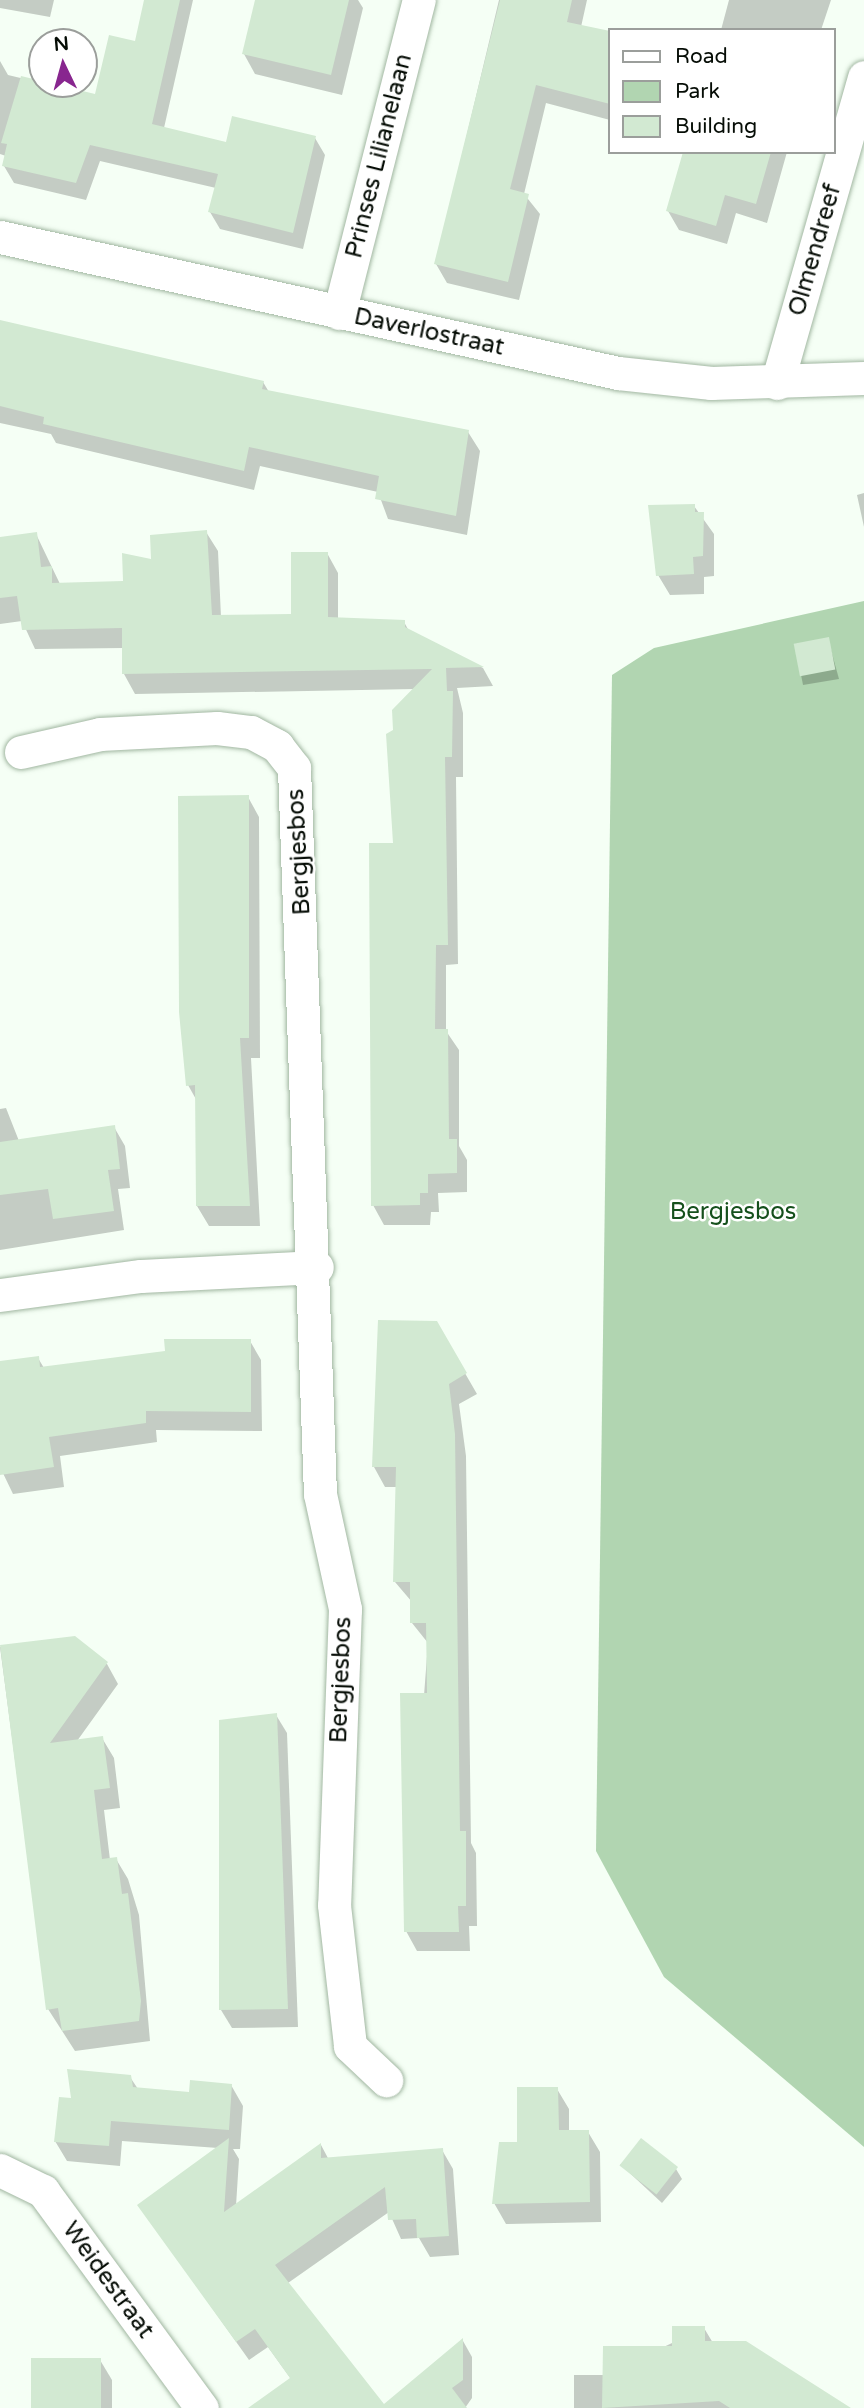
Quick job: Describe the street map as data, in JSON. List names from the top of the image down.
{
  "streets": {
    "street": [
      "Prinses Lilianelaan",
      "Olmendreef",
      "Daverlostraat",
      "Bergjesbos",
      "Weidestraat"
    ]
  },
  "crossings": [
    ["Prinses Lilianelaan", "Daverlostraat"],
    ["Olmendreef", "Daverlostraat"]
  ],
  "parks": ["Bergjesbos"],
  "legend": ["Road", "Park", "Building"],
  "north": "top"
}
